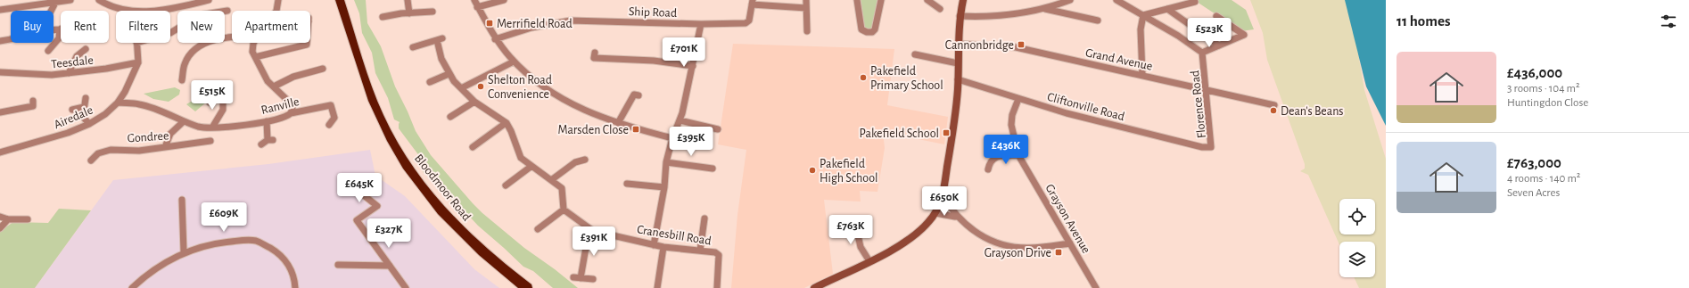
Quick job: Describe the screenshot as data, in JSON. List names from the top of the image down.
{
  "streets": {
    "highway": ["Bloodmoor Road"],
    "street": [
      "Ship Road",
      "Grand Avenue",
      "Teesdale",
      "Florence Road",
      "Ranville",
      "Cliftonville Road",
      "Airedale",
      "Gondree",
      "Grayson Avenue",
      "Cranesbill Road"
    ]
  },
  "crossings": [
    ["Grand Avenue", "Florence Road"],
    ["Teesdale", "Airedale"],
    ["Florence Road", "Cliftonville Road"],
    ["Ranville", "Airedale"],
    ["Cliftonville Road", "Grayson Avenue"]
  ],
  "places": {
    "transit": [
      "Merrifield Road",
      "Cannonbridge",
      "Marsden Close",
      "Pakefield School",
      "Grayson Drive"
    ],
    "other": [
      "Pakefield Primary School",
      "Shelton Road Convenience",
      "Dean's Beans",
      "Pakefield High School"
    ]
  },
  "page": {
    "heading": "11 homes",
    "chip": [
      "Buy",
      "Rent",
      "Filters",
      "New",
      "Apartment"
    ],
    "price": [
      "£523K",
      "£701K",
      "£515K",
      "£395K",
      "£436K",
      "£645K",
      "£650K",
      "£609K",
      "£763K",
      "£327K",
      "£391K"
    ],
    "list": [
      {
        "name": "£436,000",
        "note": "3 rooms · 104 m² · Huntingdon Close"
      },
      {
        "name": "£763,000",
        "note": "4 rooms · 140 m² · Seven Acres"
      }
    ]
  }
}
